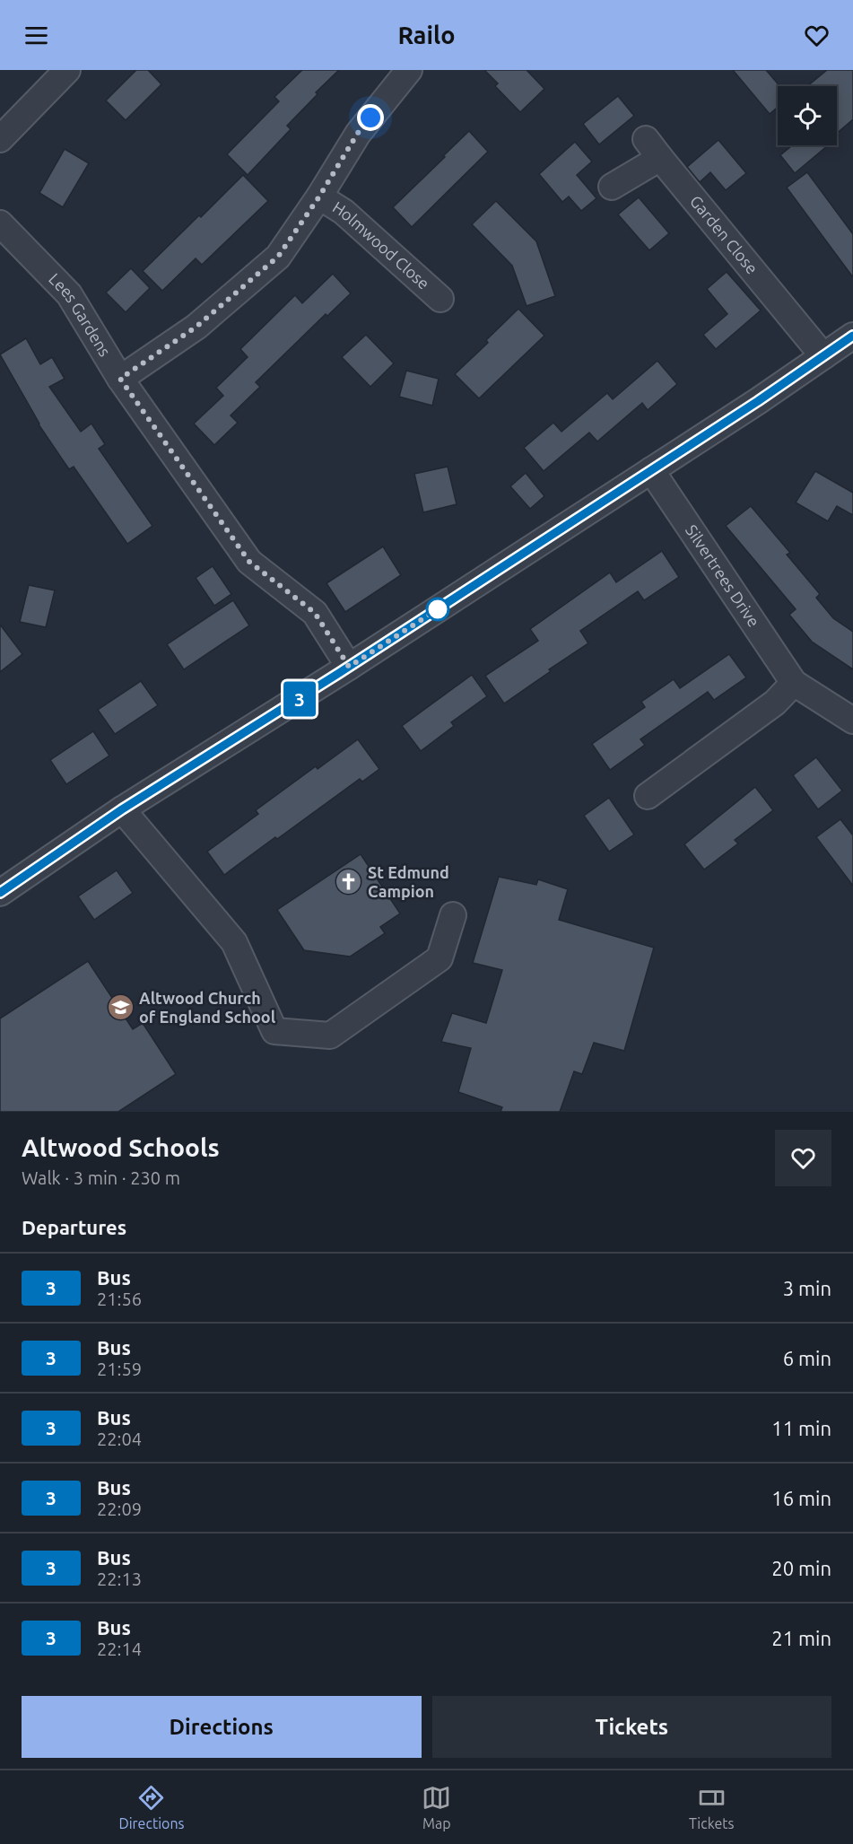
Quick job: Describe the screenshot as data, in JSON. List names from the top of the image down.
{
  "streets": {
    "street": [
      "Garden Close",
      "Holmwood Close",
      "Lees Gardens",
      "Silvertrees Drive"
    ]
  },
  "places": {
    "church": ["St Edmund Campion"],
    "school or university": ["Altwood Church of England School"]
  },
  "lines": ["bus line 3"],
  "page": {
    "header": "Railo",
    "on_map": "3",
    "heading": [
      ["Altwood Schools", "Walk · 3 min · 230 m"],
      "Departures"
    ],
    "list": [
      {
        "mark": "3",
        "name": "Bus",
        "note": "21:56",
        "value": "3 min"
      },
      {
        "mark": "3",
        "name": "Bus",
        "note": "21:59",
        "value": "6 min"
      },
      {
        "mark": "3",
        "name": "Bus",
        "note": "22:04",
        "value": "11 min"
      },
      {
        "mark": "3",
        "name": "Bus",
        "note": "22:09",
        "value": "16 min"
      },
      {
        "mark": "3",
        "name": "Bus",
        "note": "22:13",
        "value": "20 min"
      },
      {
        "mark": "3",
        "name": "Bus",
        "note": "22:14",
        "value": "21 min"
      }
    ],
    "buttons": ["Directions", "Tickets"],
    "tabs": ["Directions", "Map", "Tickets"]
  }
}
